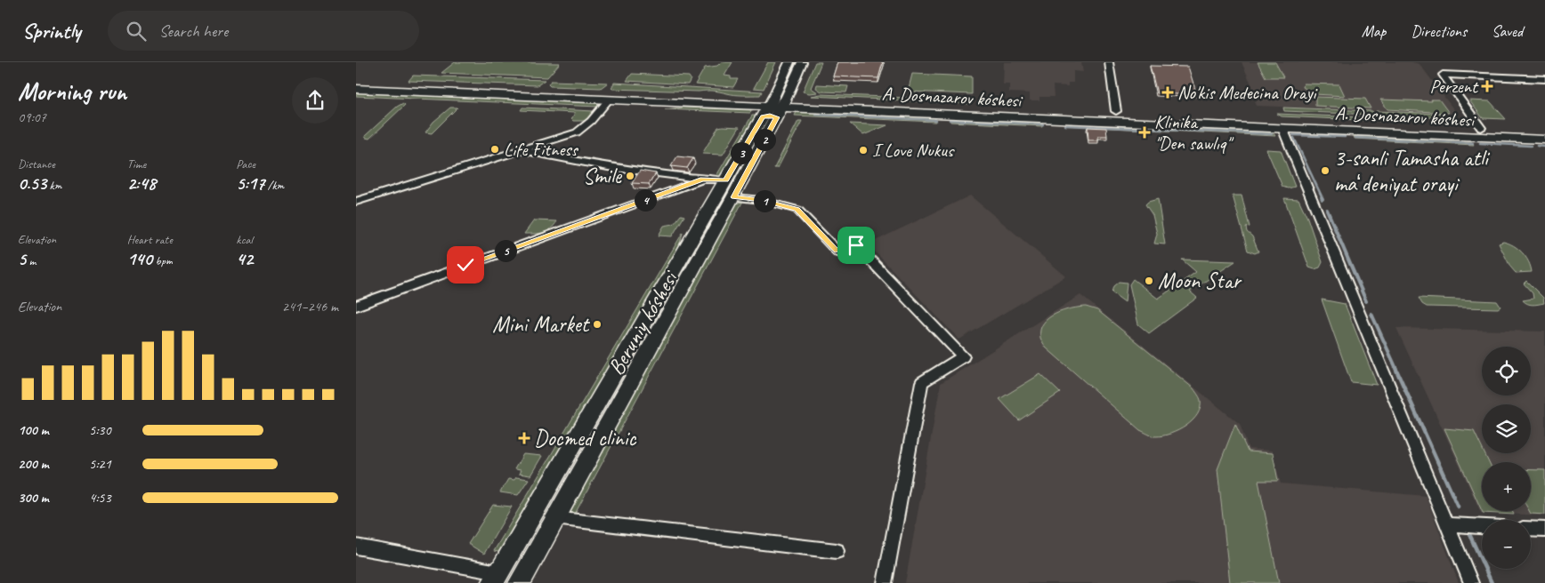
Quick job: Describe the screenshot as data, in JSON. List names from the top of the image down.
{
  "streets": {
    "main road": ["A. Dosnazarov kóshesi", "Beruniy kóshesi"]
  },
  "crossings": [
    ["A. Dosnazarov kóshesi", "Beruniy kóshesi"]
  ],
  "places": {
    "health": [
      "Perzent",
      "No'kis Medecina Orayi",
      "Klinika \"Den sawlıq\"",
      "Docmed clinic"
    ],
    "other": [
      "Life Fitness",
      "I Love Nukus",
      "3-sanli Tamasha atli maʻdeniyat orayi",
      "Smile",
      "Moon Star",
      "Mini Market"
    ]
  },
  "page": {
    "header": "Sprintly",
    "search": "Search here",
    "nav": ["Map", "Directions", "Saved"],
    "heading": ["Morning run", "09:07"],
    "pins": [
      "2",
      "3",
      "4",
      "1",
      "5"
    ],
    "stats": [
      ["Distance", "0.53 km"],
      ["Time", "2:48"],
      ["Pace", "5:17 /km"],
      ["Elevation", "5 m"],
      ["Heart rate", "140 bpm"],
      ["kcal", "42"]
    ],
    "chart": ["Elevation", "241–246 m"],
    "map_buttons": ["+", "−"],
    "list": [
      {
        "name": "100 m",
        "note": "5:30"
      },
      {
        "name": "200 m",
        "note": "5:21"
      },
      {
        "name": "300 m",
        "note": "4:53"
      }
    ]
  }
}
